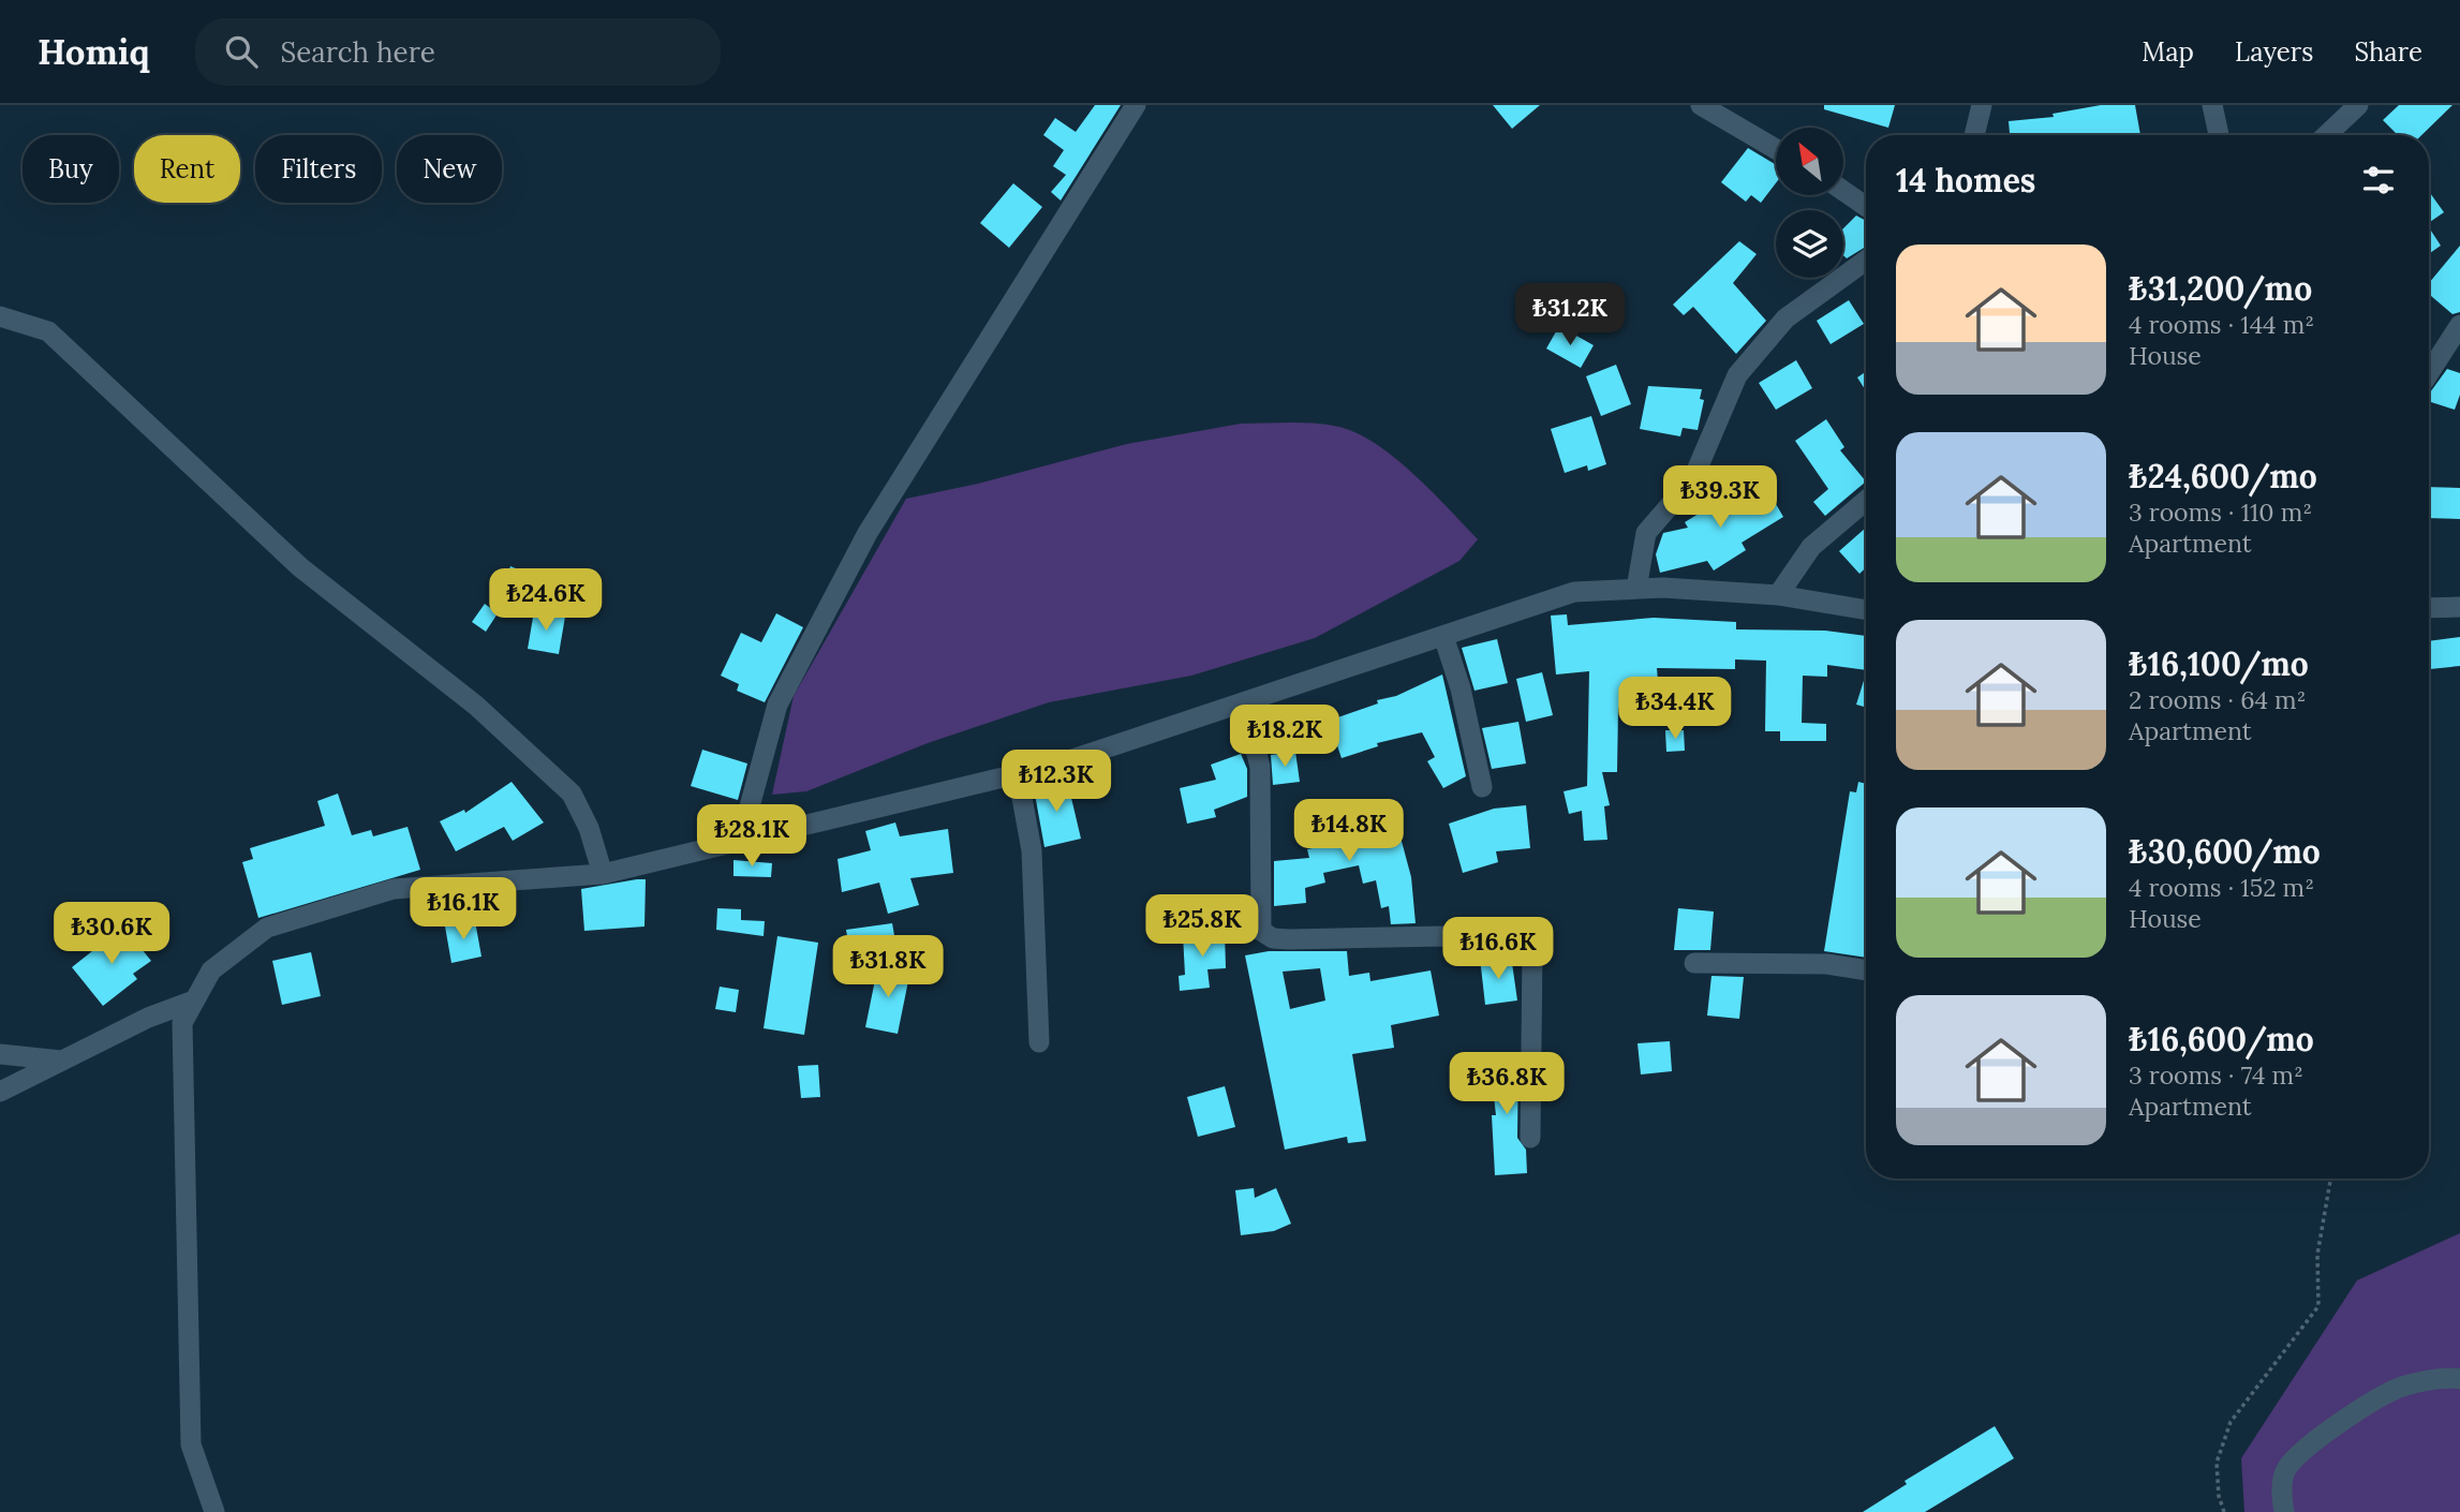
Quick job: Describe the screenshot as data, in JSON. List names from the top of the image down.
{
  "north": "top left",
  "page": {
    "header": "Homiq",
    "search": "Search here",
    "nav": ["Map", "Layers", "Share"],
    "chip": [
      "Buy",
      "Rent",
      "Filters",
      "New"
    ],
    "heading": "14 homes",
    "list": [
      {
        "name": "₺31,200/mo",
        "note": "4 rooms · 144 m² · House"
      },
      {
        "name": "₺24,600/mo",
        "note": "3 rooms · 110 m² · Apartment"
      },
      {
        "name": "₺16,100/mo",
        "note": "2 rooms · 64 m² · Apartment"
      },
      {
        "name": "₺30,600/mo",
        "note": "4 rooms · 152 m² · House"
      },
      {
        "name": "₺16,600/mo",
        "note": "3 rooms · 74 m² · Apartment"
      }
    ],
    "price": [
      "₺31.2K",
      "₺39.3K",
      "₺24.6K",
      "₺34.4K",
      "₺18.2K",
      "₺12.3K",
      "₺14.8K",
      "₺28.1K",
      "₺16.1K",
      "₺25.8K",
      "₺30.6K",
      "₺16.6K",
      "₺31.8K",
      "₺36.8K"
    ]
  }
}
